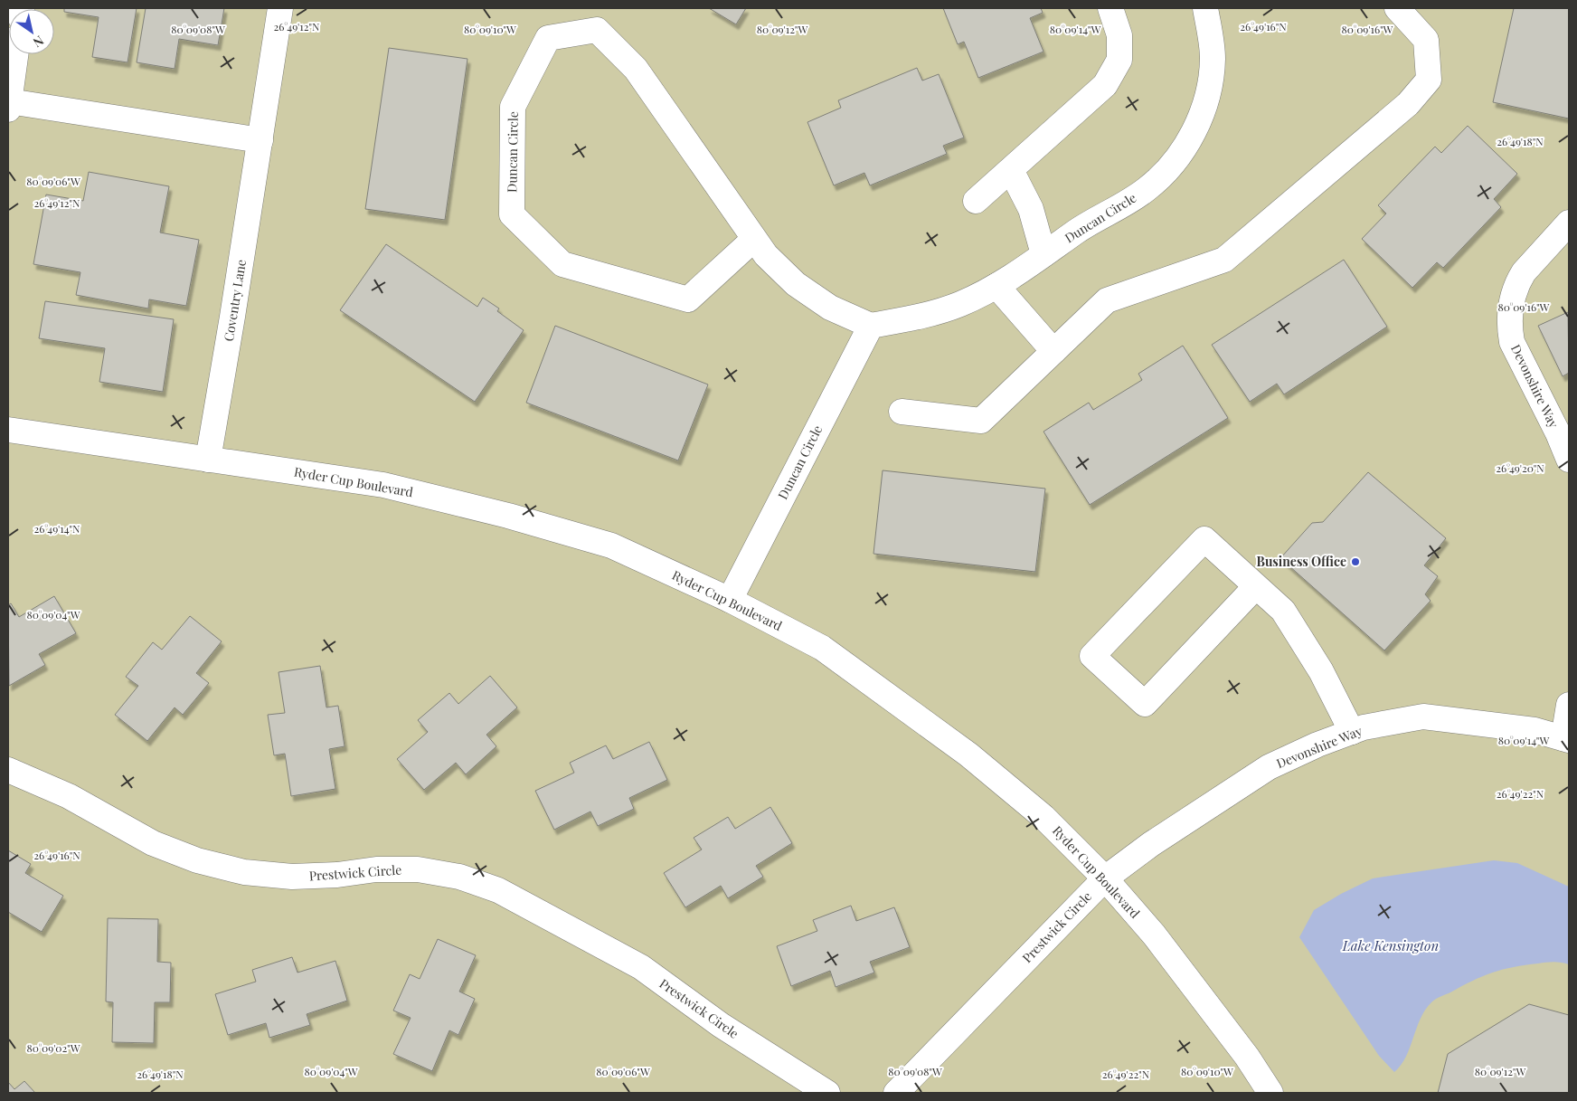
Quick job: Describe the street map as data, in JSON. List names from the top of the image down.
{
  "streets": {
    "street": [
      "Duncan Circle",
      "Coventry Lane",
      "Devonshire Way",
      "Ryder Cup Boulevard",
      "Prestwick Circle"
    ]
  },
  "crossings": [
    ["Duncan Circle", "Ryder Cup Boulevard"],
    ["Coventry Lane", "Ryder Cup Boulevard"],
    ["Devonshire Way", "Ryder Cup Boulevard"],
    ["Devonshire Way", "Prestwick Circle"],
    ["Ryder Cup Boulevard", "Prestwick Circle"]
  ],
  "water": ["Lake Kensington"],
  "places": ["Business Office"],
  "north": "bottom right",
  "coordinates": [
    "26°49'12\"N",
    "26°49'16\"N",
    "80°09'08\"W",
    "80°09'10\"W",
    "80°09'12\"W",
    "80°09'16\"W",
    "80°09'14\"W",
    "26°49'18\"N",
    "80°09'06\"W",
    "26°49'20\"N",
    "26°49'14\"N",
    "80°09'04\"W",
    "26°49'22\"N",
    "80°09'02\"W"
  ]
}
